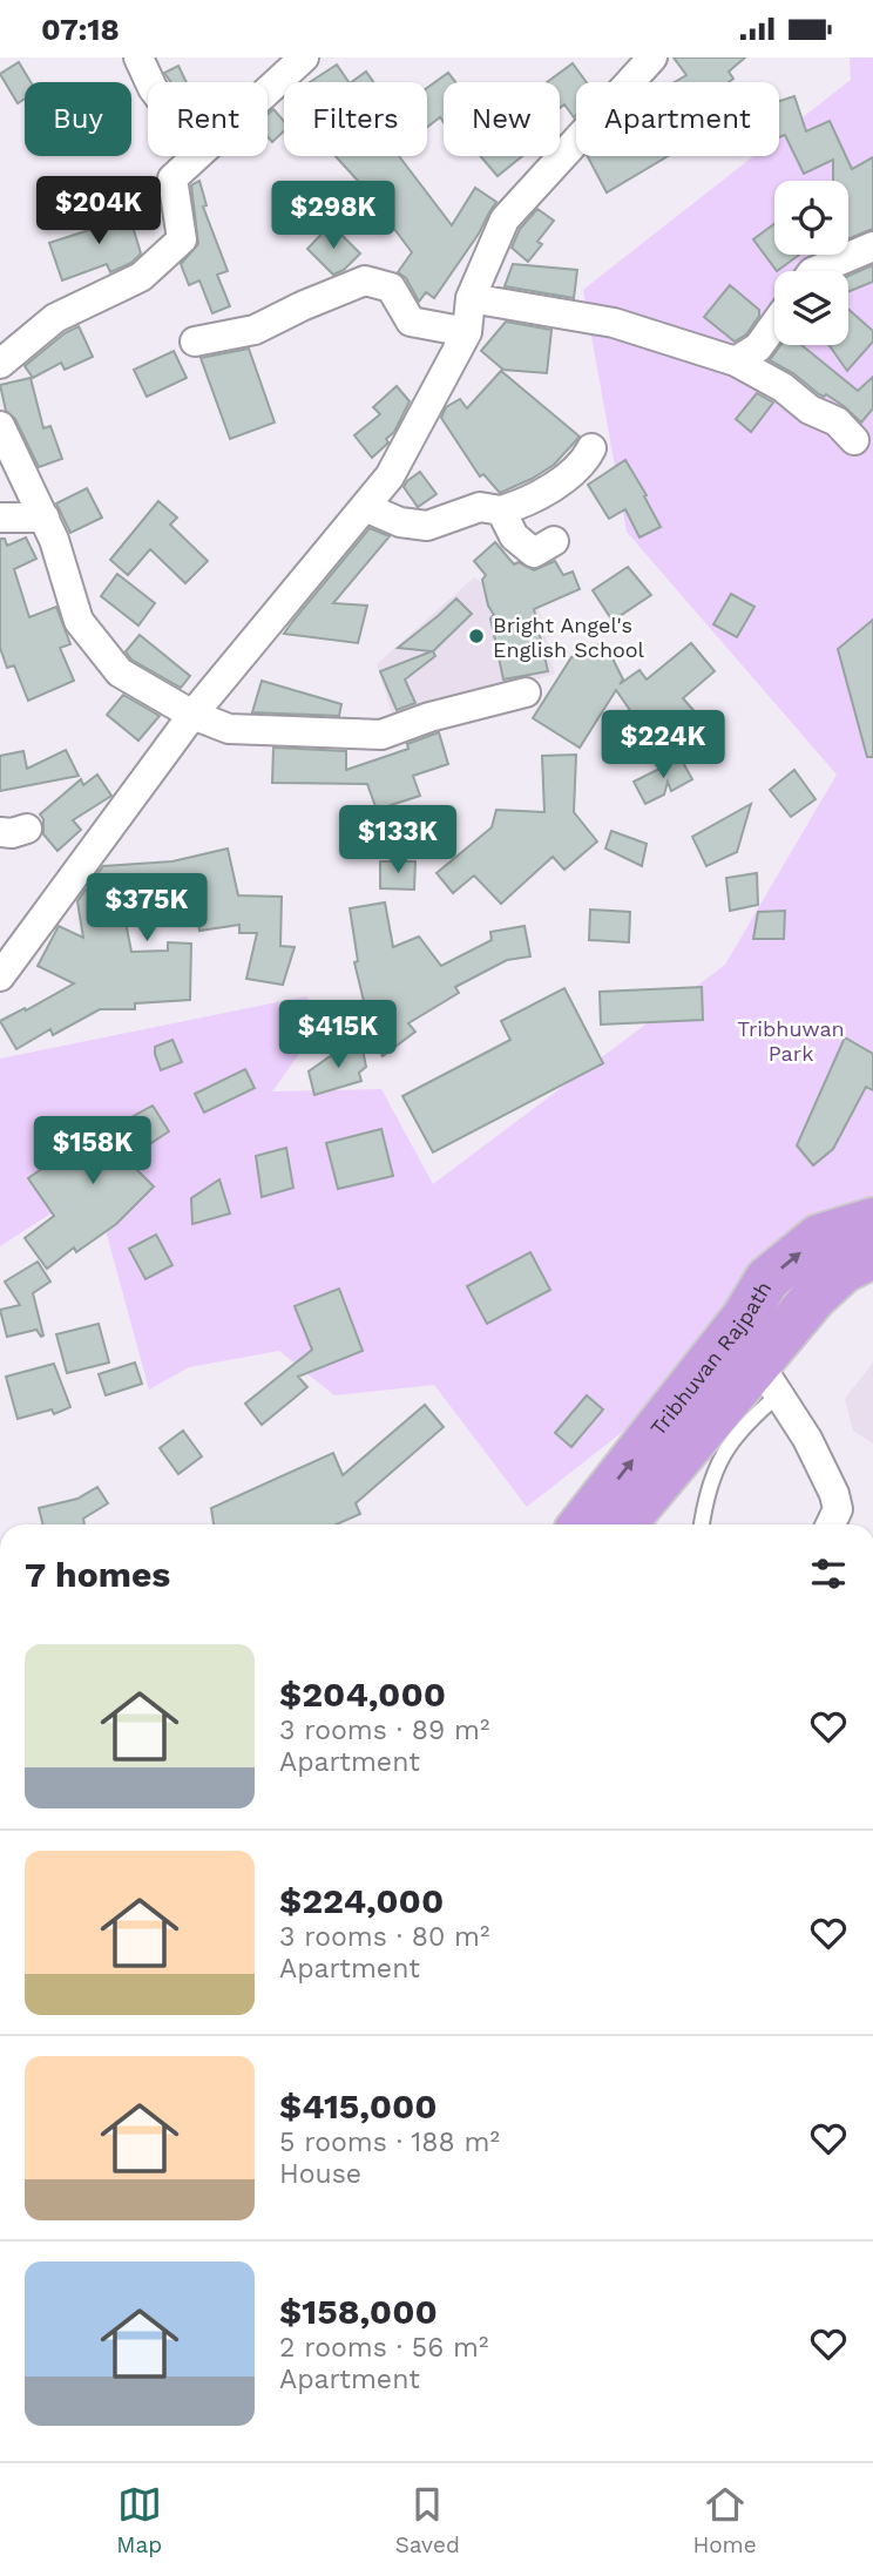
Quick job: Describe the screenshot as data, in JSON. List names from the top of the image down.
{
  "streets": {
    "highway": ["Tribhuvan Rajpath"]
  },
  "parks": ["Tribhuwan Park"],
  "places": ["Bright Angel's English School"],
  "page": {
    "status": "07:18",
    "chip": [
      "Buy",
      "Rent",
      "Filters",
      "New",
      "Apartment"
    ],
    "price": [
      "$204K",
      "$298K",
      "$224K",
      "$133K",
      "$375K",
      "$415K",
      "$158K"
    ],
    "heading": "7 homes",
    "list": [
      {
        "name": "$204,000",
        "note": "3 rooms · 89 m² · Apartment"
      },
      {
        "name": "$224,000",
        "note": "3 rooms · 80 m² · Apartment"
      },
      {
        "name": "$415,000",
        "note": "5 rooms · 188 m² · House"
      },
      {
        "name": "$158,000",
        "note": "2 rooms · 56 m² · Apartment"
      }
    ],
    "tabs": ["Map", "Saved", "Home"]
  }
}
